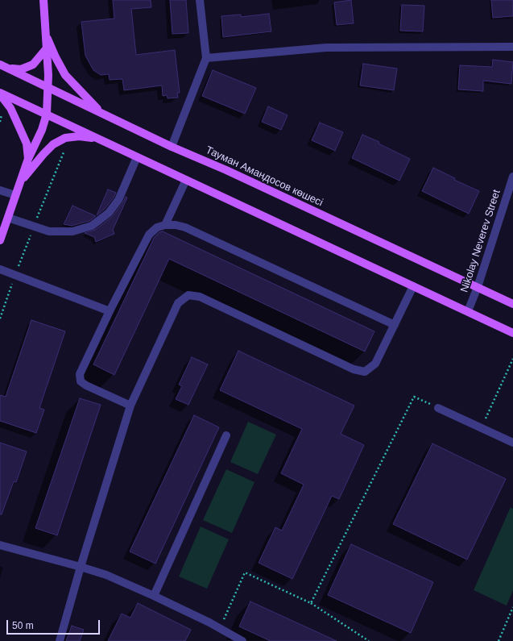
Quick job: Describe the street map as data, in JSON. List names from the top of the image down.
{
  "streets": {
    "main road": ["Тауман Амандосов көшесі"],
    "street": ["Nikolay Neverev Street"]
  },
  "crossings": [
    ["Тауман Амандосов көшесі", "Nikolay Neverev Street"]
  ],
  "scale_bar": "50 m"
}
